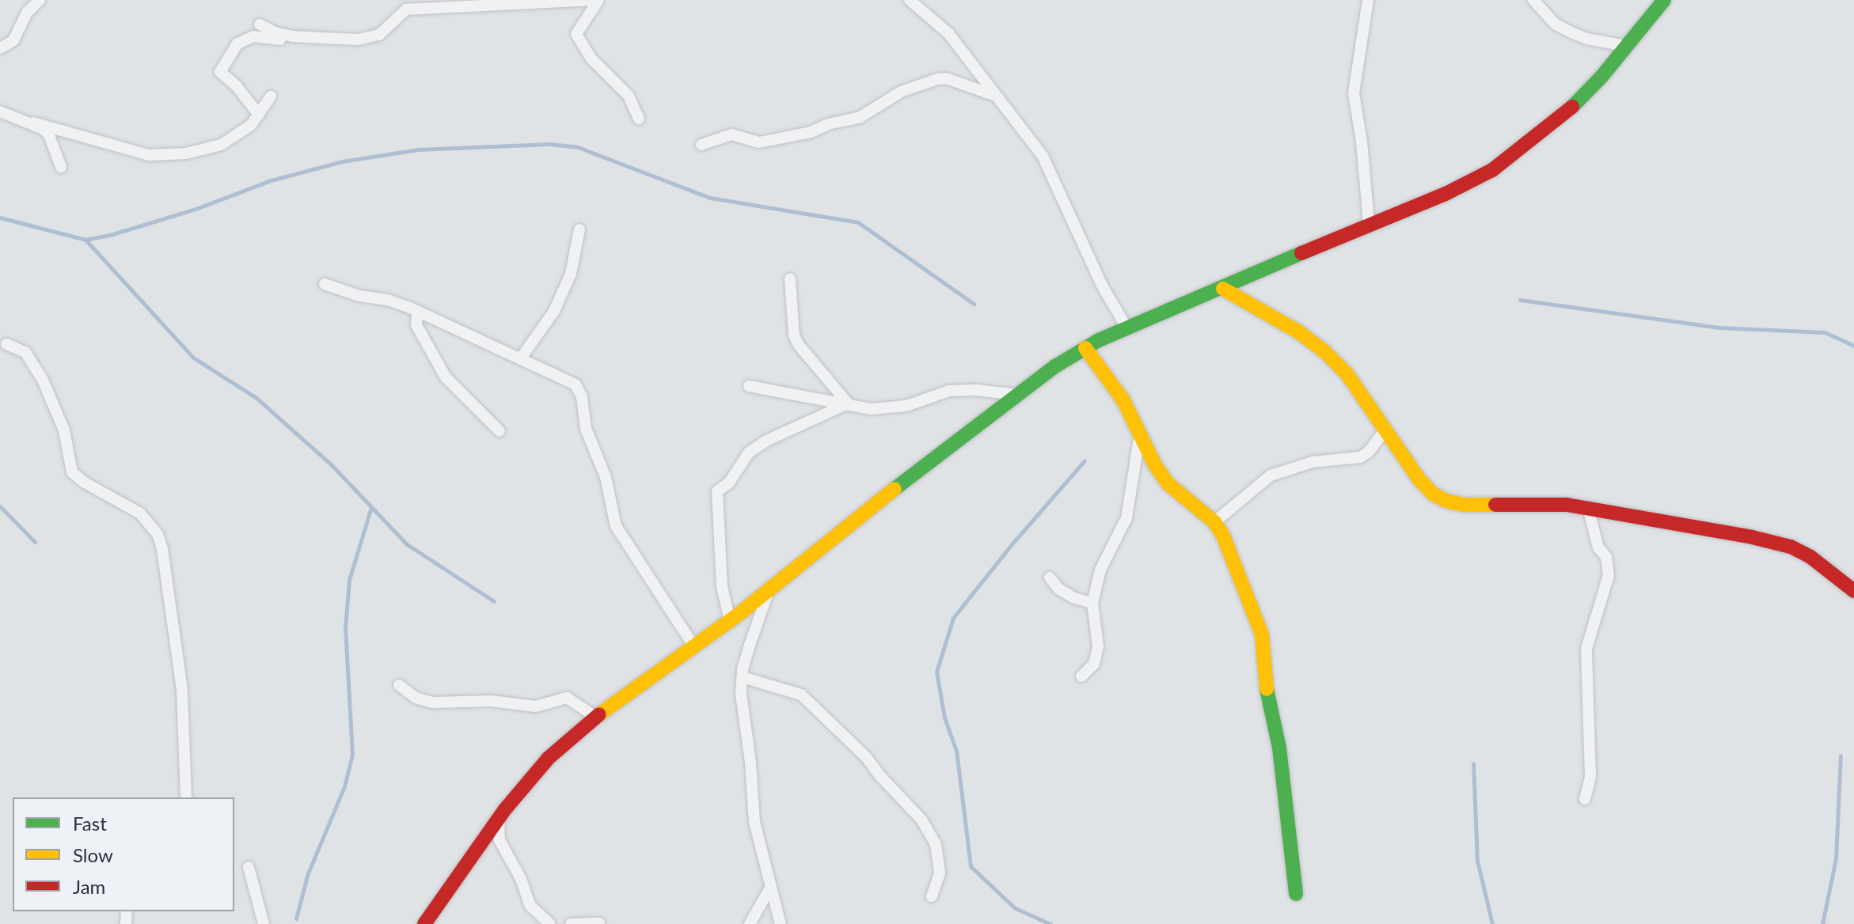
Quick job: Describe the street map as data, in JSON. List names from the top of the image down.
{
  "legend": ["Fast", "Slow", "Jam"]
}
